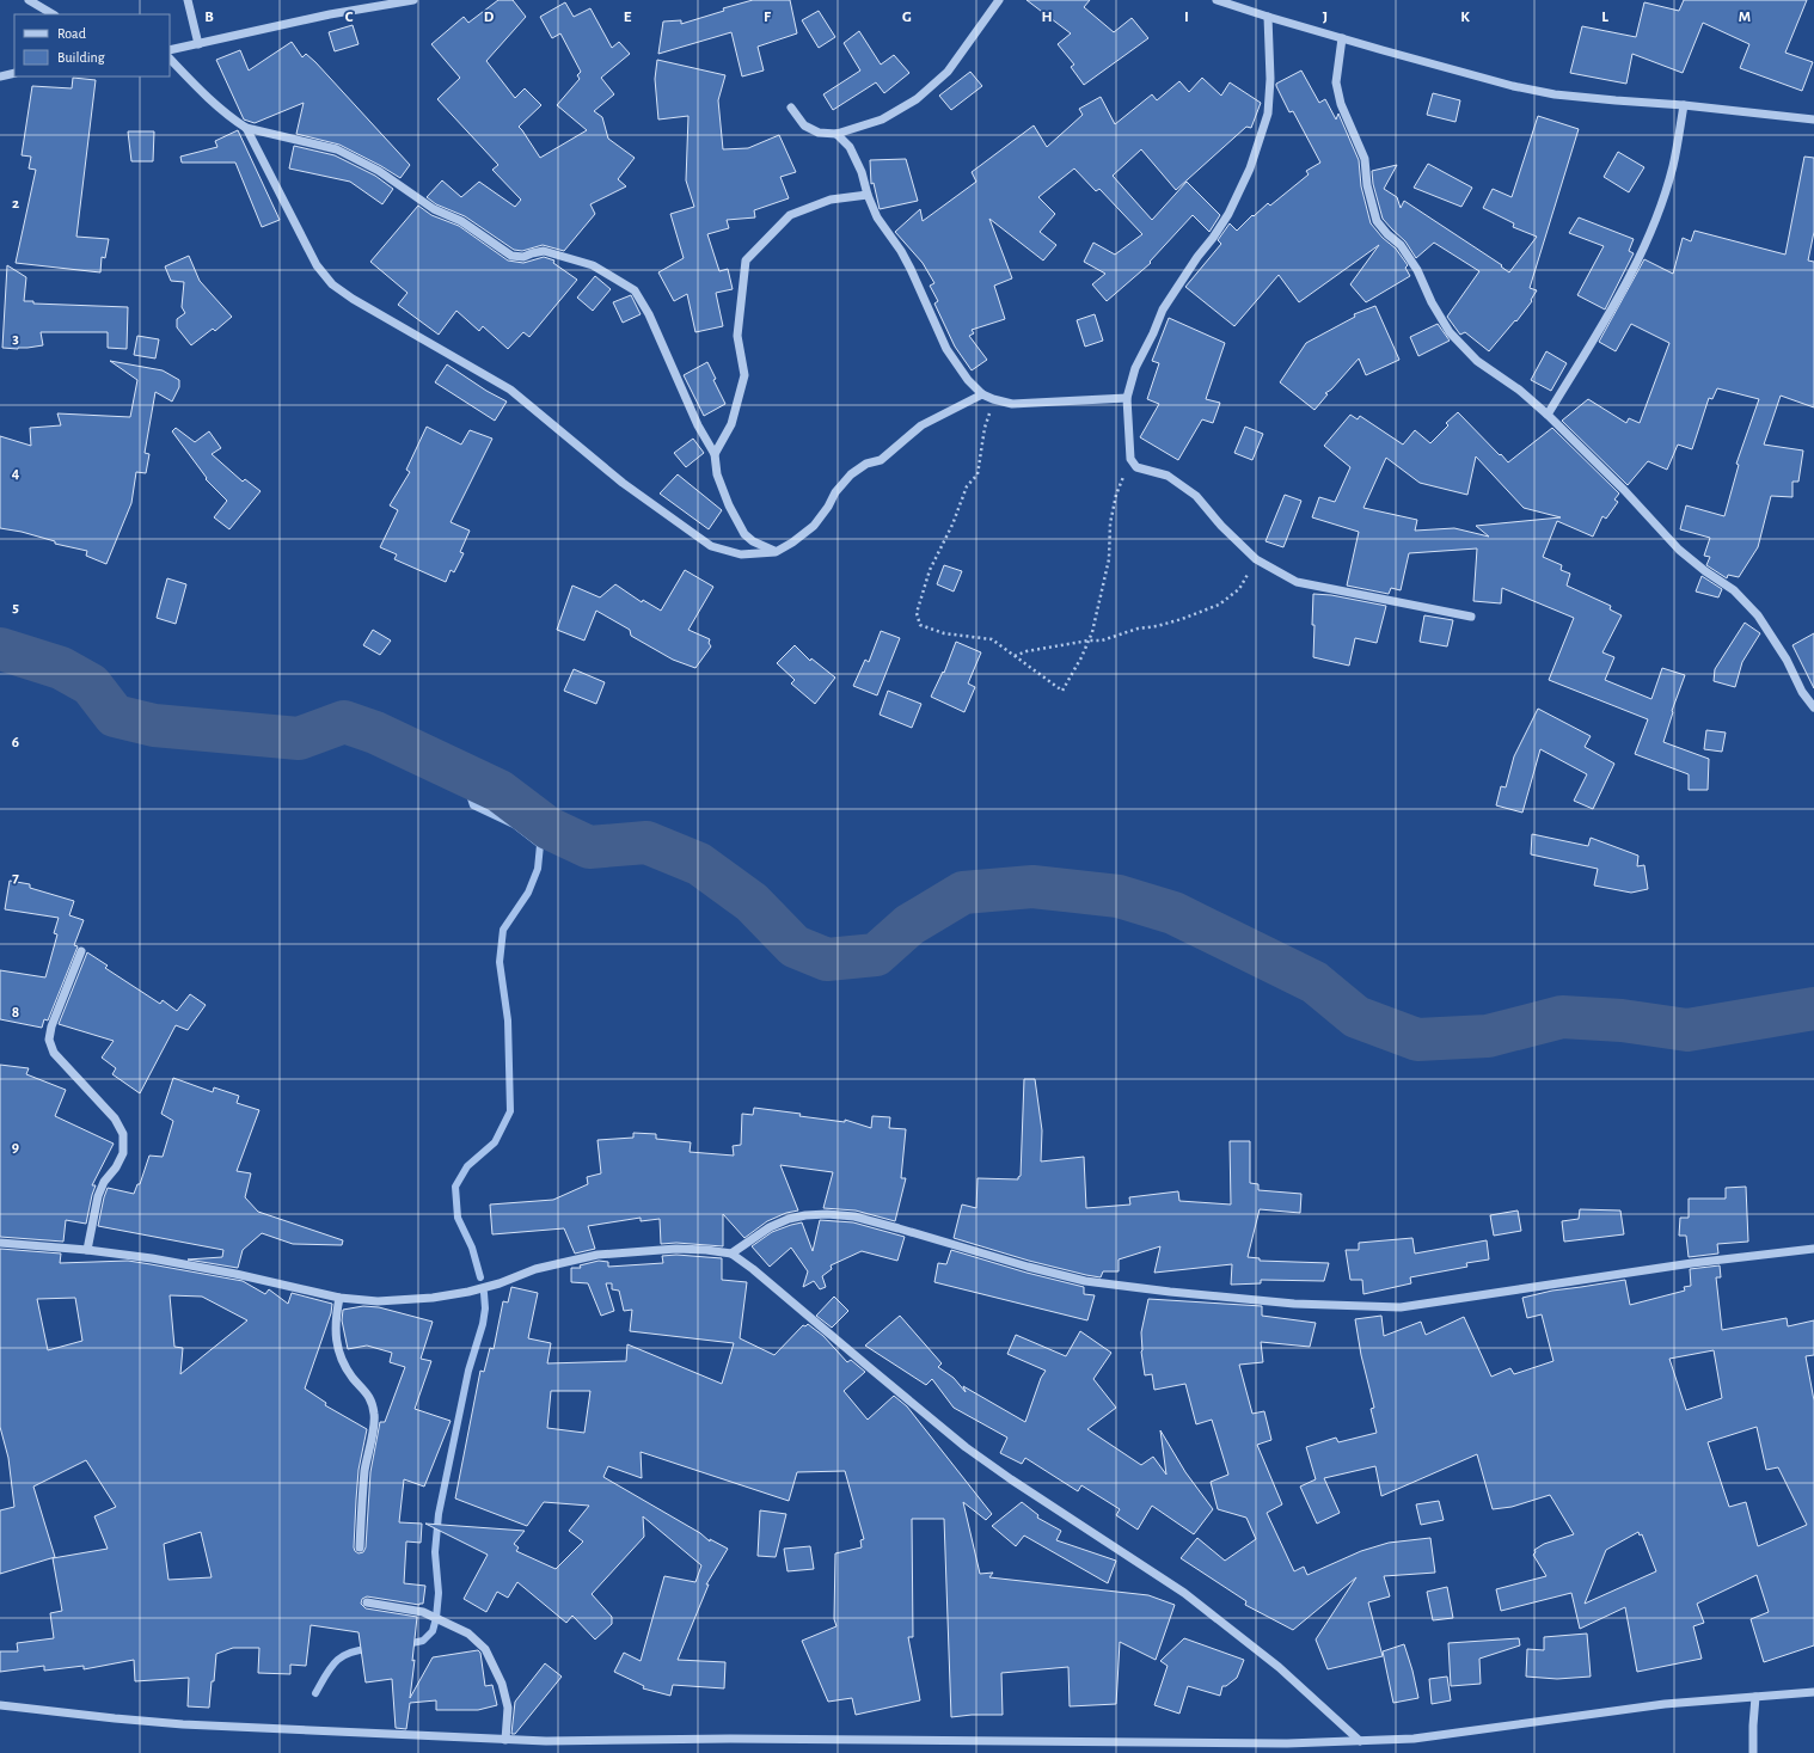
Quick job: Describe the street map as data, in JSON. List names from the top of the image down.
{
  "legend": ["Road", "Building"],
  "grid": {
    "columns": [
      "B",
      "C",
      "D",
      "E",
      "F",
      "G",
      "H",
      "I",
      "J",
      "K",
      "L",
      "M"
    ],
    "rows": [
      "2",
      "3",
      "4",
      "5",
      "6",
      "7",
      "8",
      "9"
    ]
  }
}
